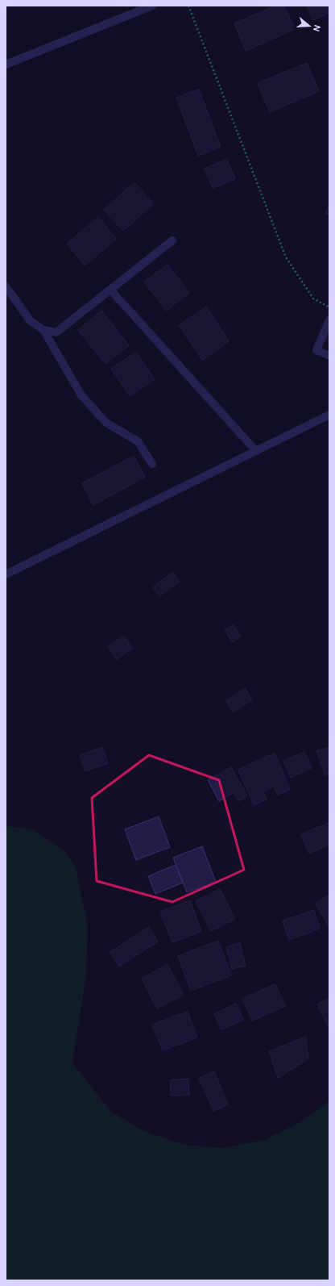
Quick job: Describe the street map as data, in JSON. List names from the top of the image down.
{
  "north": "right"
}
